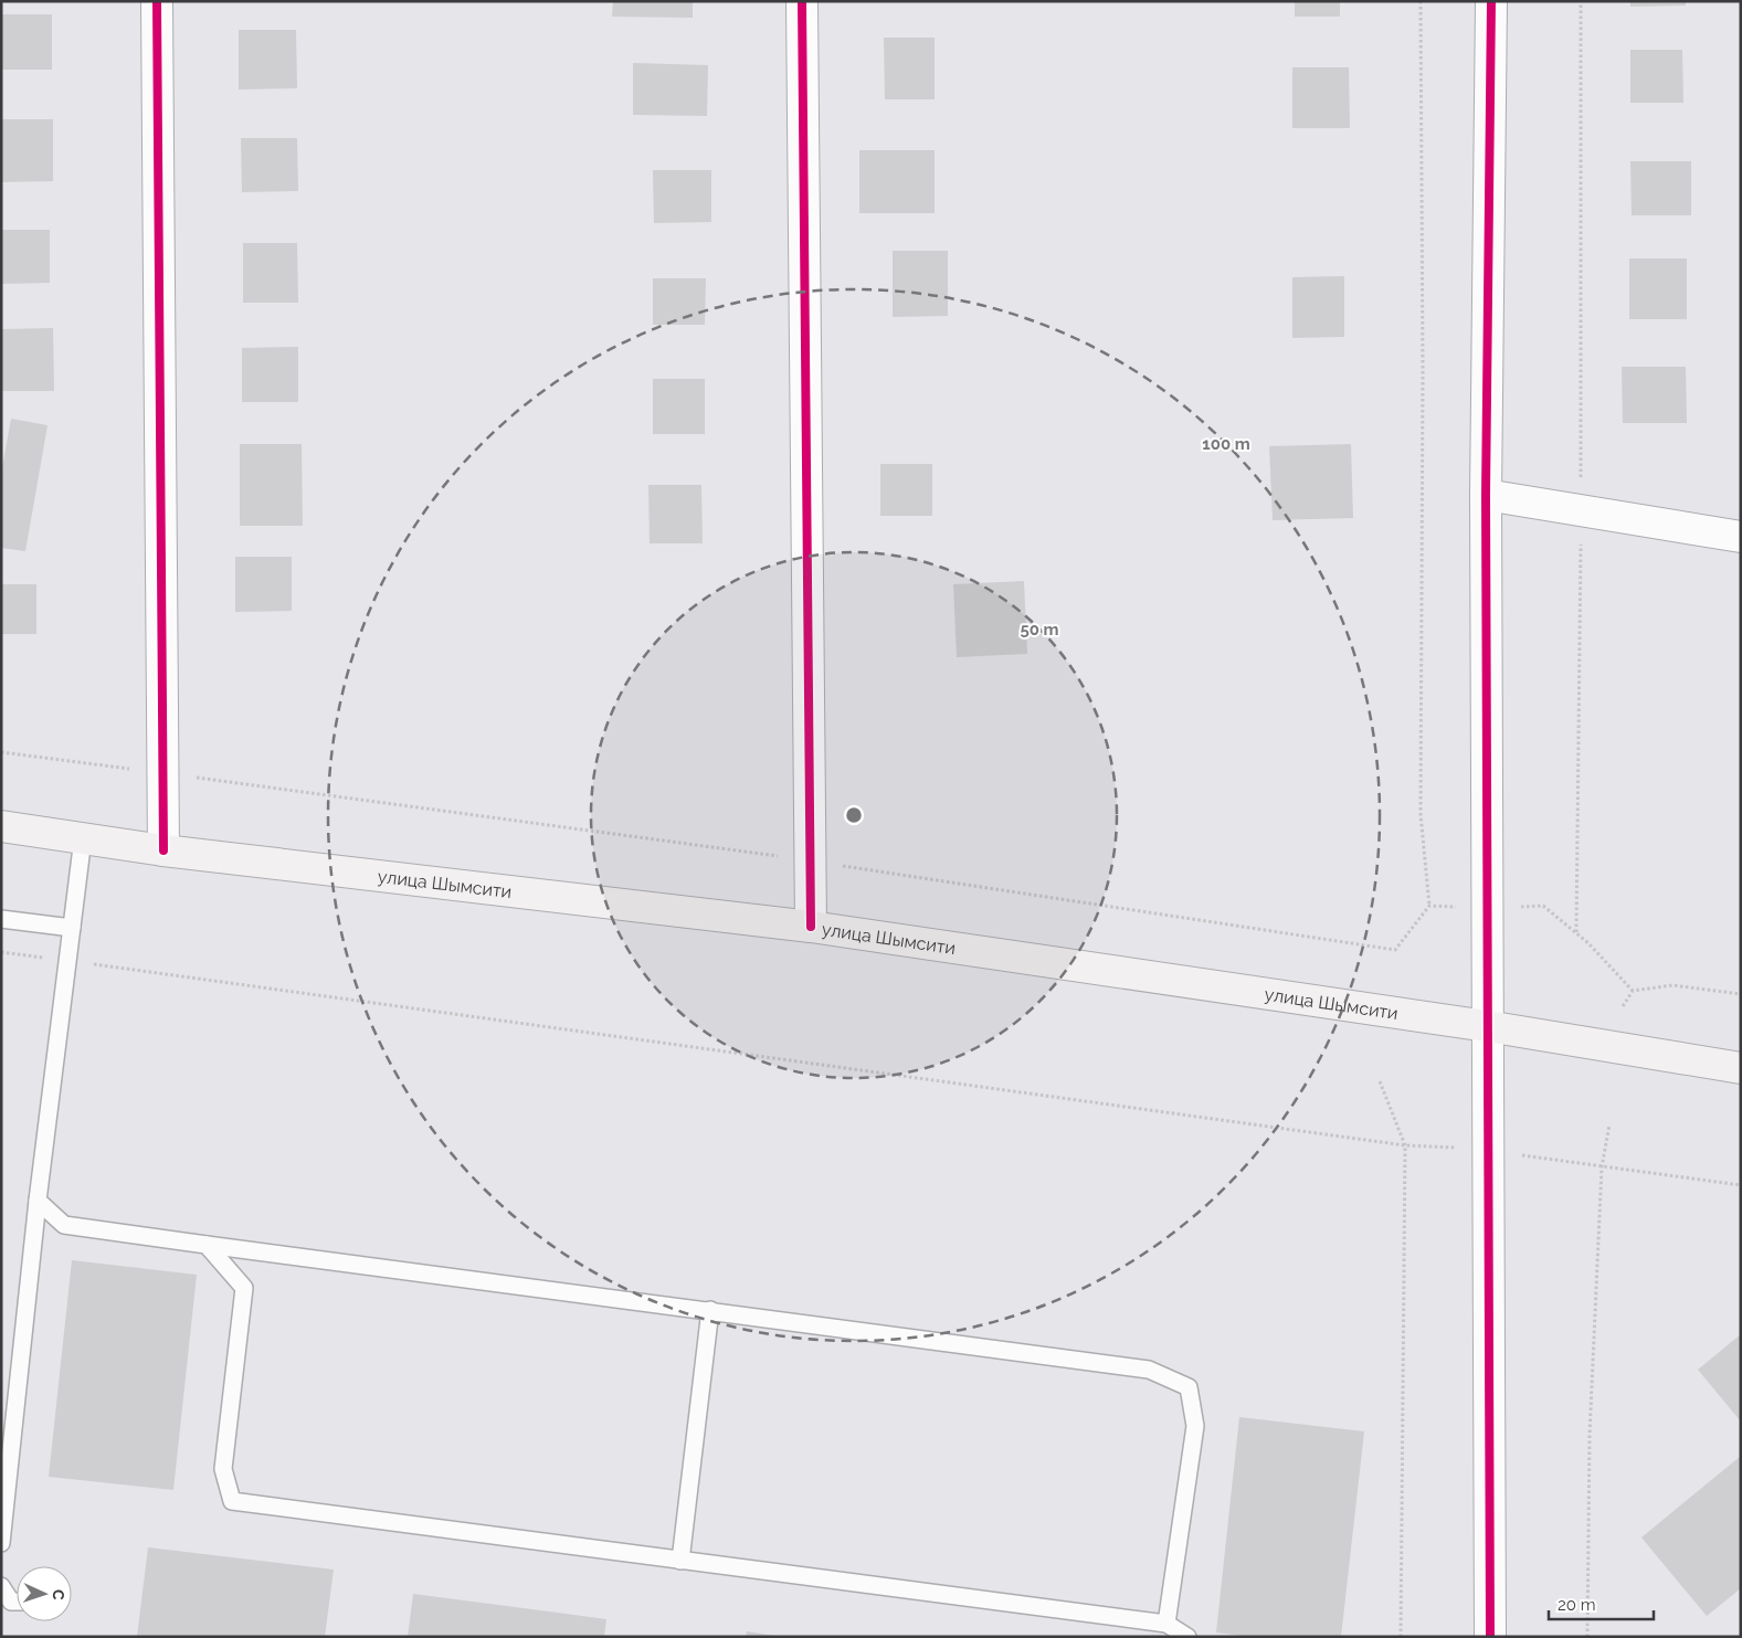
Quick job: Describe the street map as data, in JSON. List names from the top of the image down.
{
  "streets": {
    "main road": ["улица Шымсити"]
  },
  "scale_bar": "20 m",
  "north": "right",
  "rings": ["100 m", "50 m"]
}
